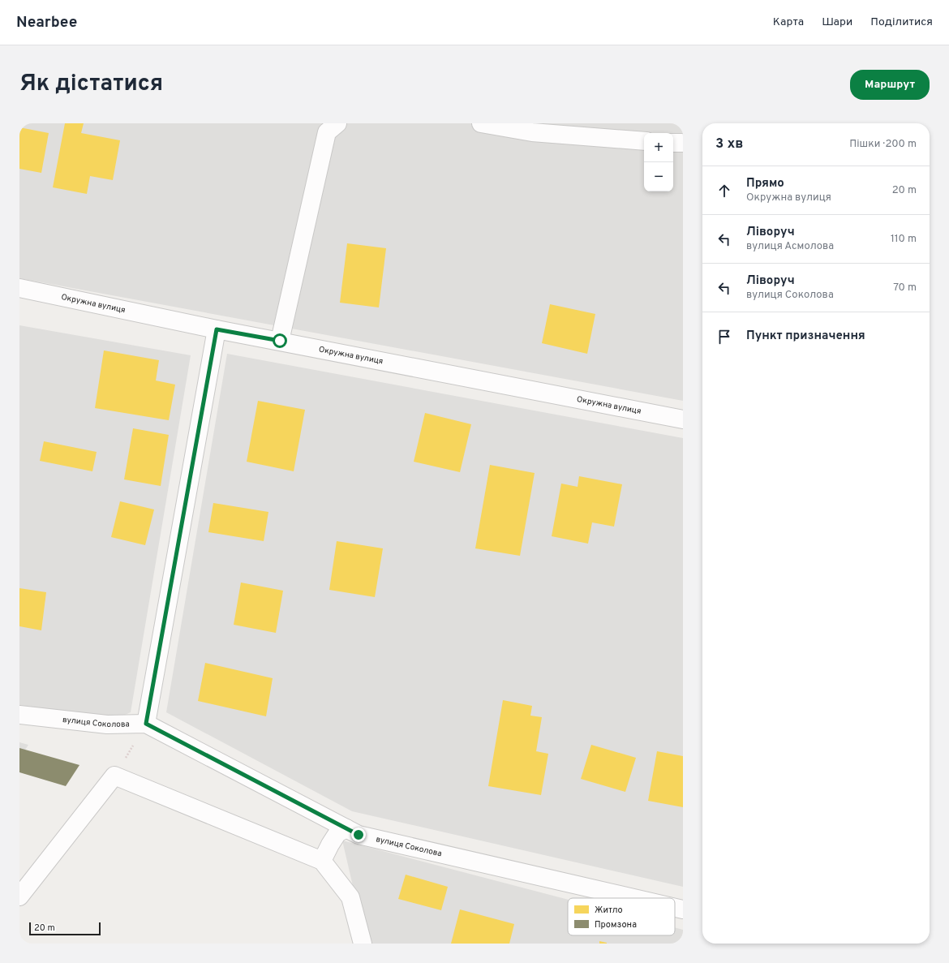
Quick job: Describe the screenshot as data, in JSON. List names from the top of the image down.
{
  "streets": {
    "street": ["Окружна вулиця", "вулиця Соколова"]
  },
  "legend": ["Житло", "Промзона"],
  "scale_bar": "20 m",
  "page": {
    "header": "Nearbee",
    "nav": ["Карта", "Шари", "Поділитися"],
    "title": "Як дістатися",
    "buttons": "Маршрут",
    "heading": ["3 хв", "Пішки · 200 m"],
    "map_buttons": ["+", "−"],
    "list": [
      ["Прямо", "Окружна вулиця", "20 m"],
      ["Ліворуч", "вулиця Асмолова", "110 m"],
      ["Ліворуч", "вулиця Соколова", "70 m"],
      "Пункт призначення"
    ],
    "scale": "20 m"
  }
}
